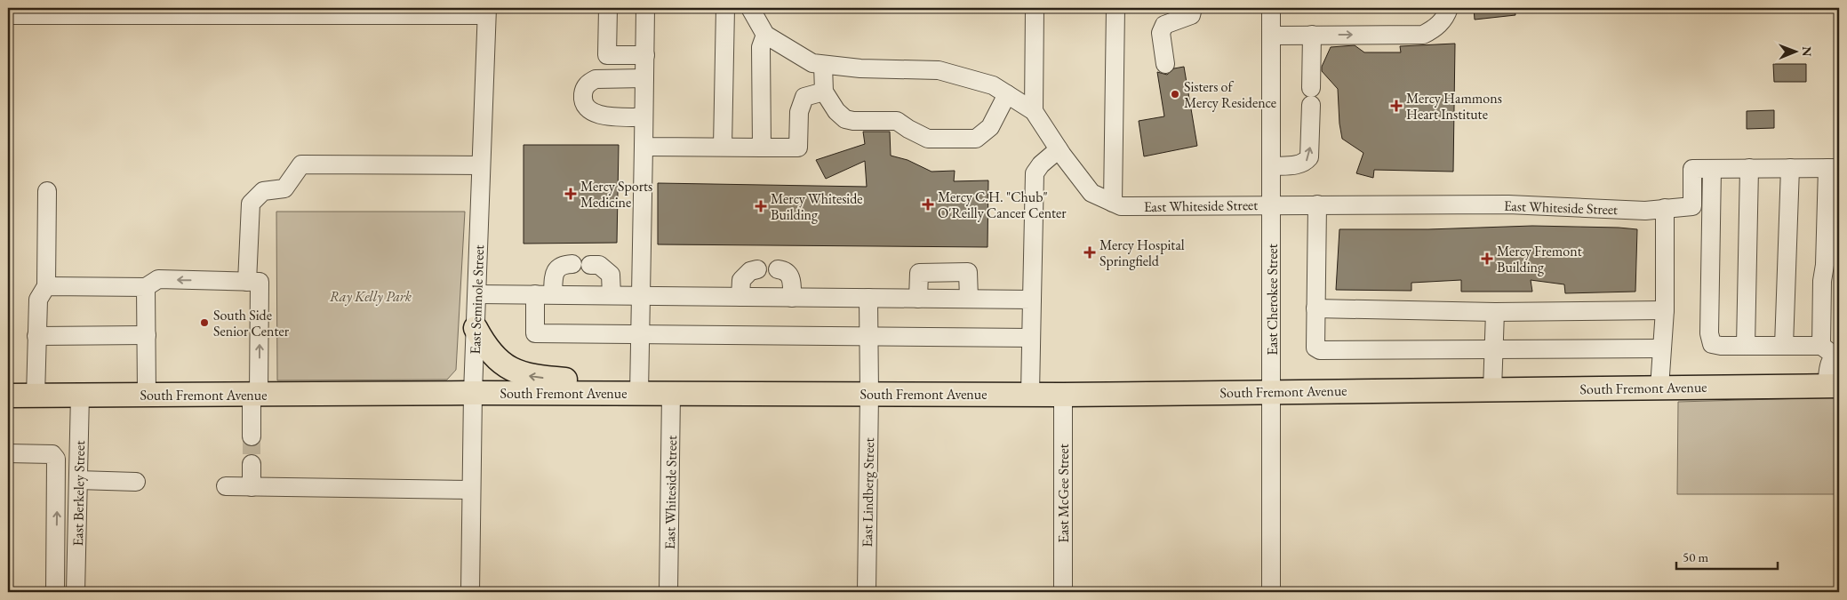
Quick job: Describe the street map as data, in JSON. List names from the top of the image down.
{
  "streets": {
    "main road": ["South Fremont Avenue"],
    "street": [
      "East Whiteside Street",
      "East Seminole Street",
      "East Cherokee Street",
      "East Lindberg Street",
      "East Berkeley Street",
      "East McGee Street"
    ]
  },
  "crossings": [
    ["East Whiteside Street", "East Cherokee Street"],
    ["East Whiteside Street", "South Fremont Avenue"],
    ["East Seminole Street", "South Fremont Avenue"],
    ["East Cherokee Street", "South Fremont Avenue"],
    ["South Fremont Avenue", "East Lindberg Street"],
    ["South Fremont Avenue", "East Berkeley Street"],
    ["South Fremont Avenue", "East McGee Street"]
  ],
  "parks": ["Ray Kelly Park"],
  "places": {
    "other": ["Sisters of Mercy Residence", "South Side Senior Center"],
    "health": [
      "Mercy Hammons Heart Institute",
      "Mercy Sports Medicine",
      "Mercy C.H. \"Chub\" O'Reilly Cancer Center",
      "Mercy Whiteside Building",
      "Mercy Hospital Springfield",
      "Mercy Fremont Building"
    ]
  },
  "scale_bar": "50 m",
  "north": "right"
}
